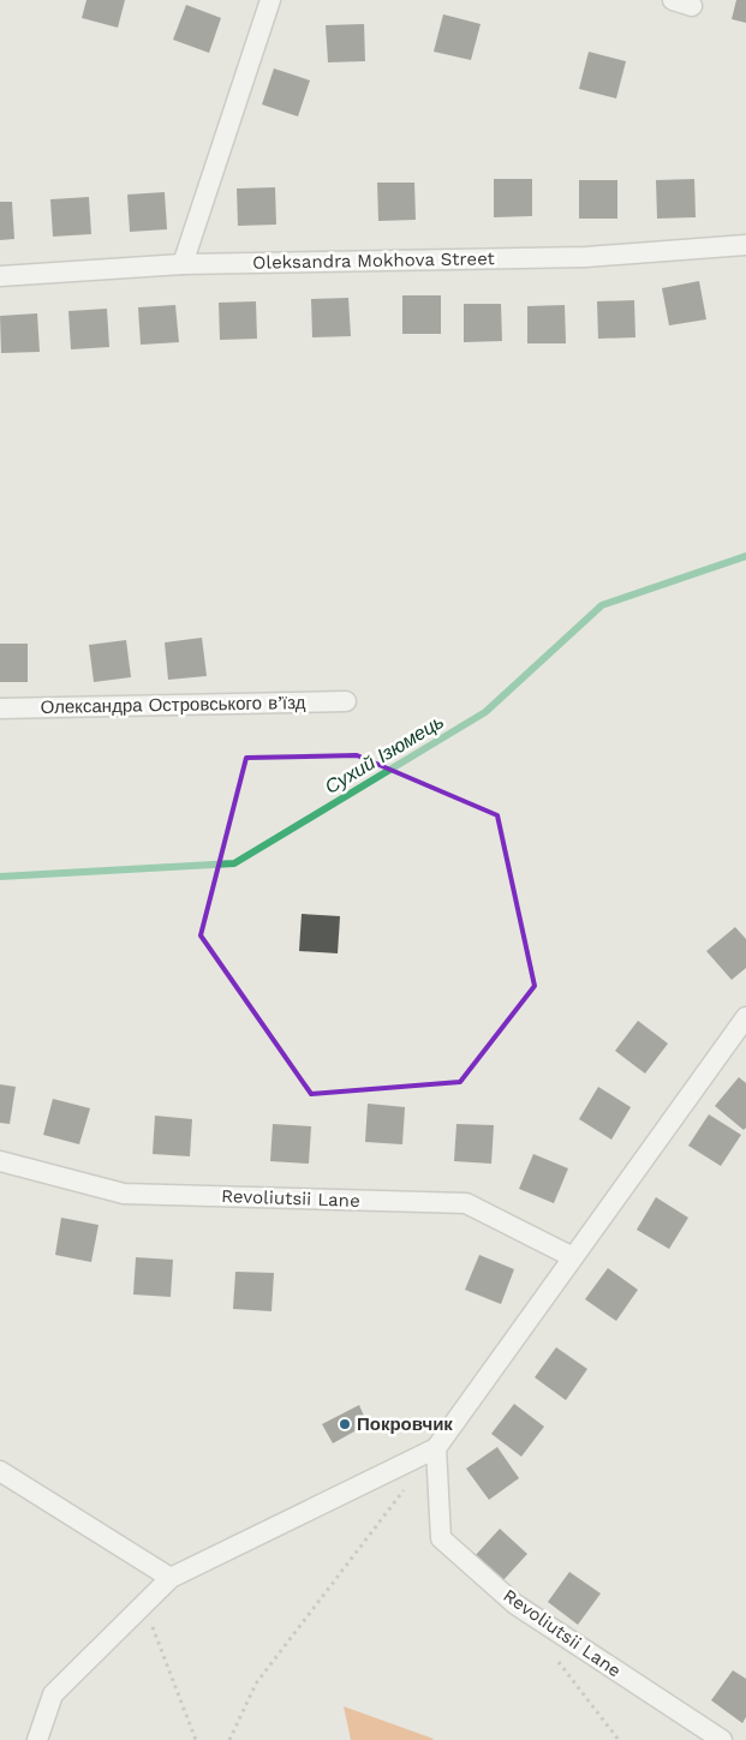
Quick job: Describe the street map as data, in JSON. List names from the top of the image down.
{
  "streets": {
    "street": ["Oleksandra Mokhova Street", "Олександра Островського в’їзд", "Revoliutsii Lane"]
  },
  "water": ["Сухий Ізюмець"],
  "places": ["Покровчик"]
}
